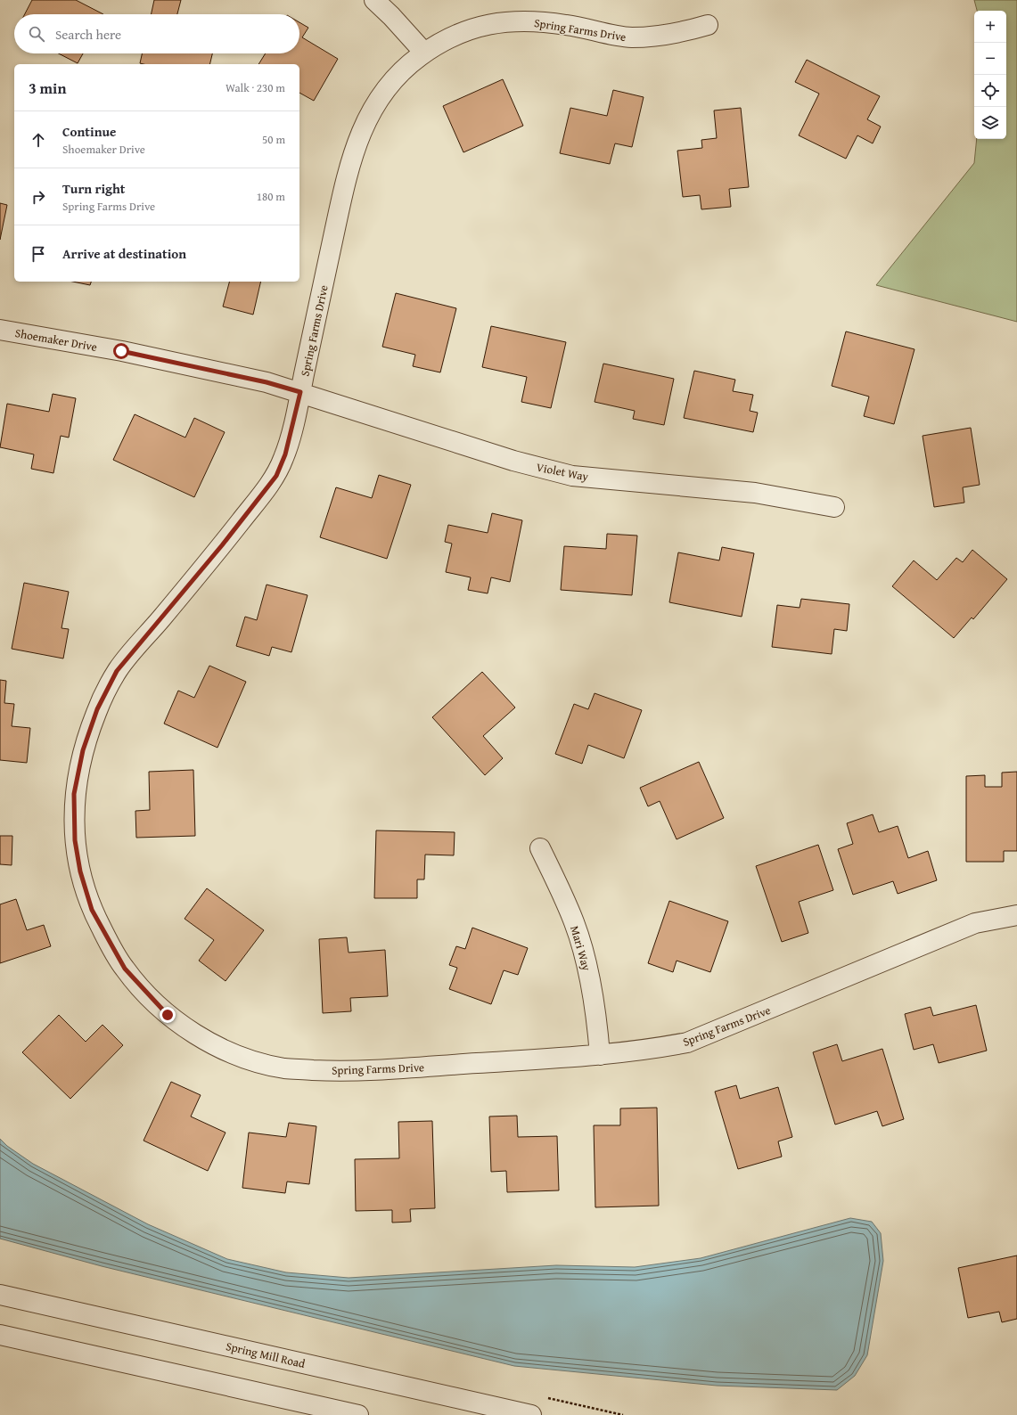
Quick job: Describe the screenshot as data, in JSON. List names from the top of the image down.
{
  "streets": {
    "street": [
      "Spring Farms Drive",
      "Shoemaker Drive",
      "Violet Way",
      "Mari Way",
      "Spring Mill Road"
    ]
  },
  "crossings": [
    ["Spring Farms Drive", "Shoemaker Drive"],
    ["Spring Farms Drive", "Violet Way"],
    ["Spring Farms Drive", "Mari Way"],
    ["Shoemaker Drive", "Violet Way"]
  ],
  "page": {
    "map_buttons": ["+", "−"],
    "search": "Search here",
    "heading": ["3 min", "Walk · 230 m"],
    "list": [
      ["Continue", "Shoemaker Drive", "50 m"],
      ["Turn right", "Spring Farms Drive", "180 m"],
      "Arrive at destination"
    ]
  }
}
